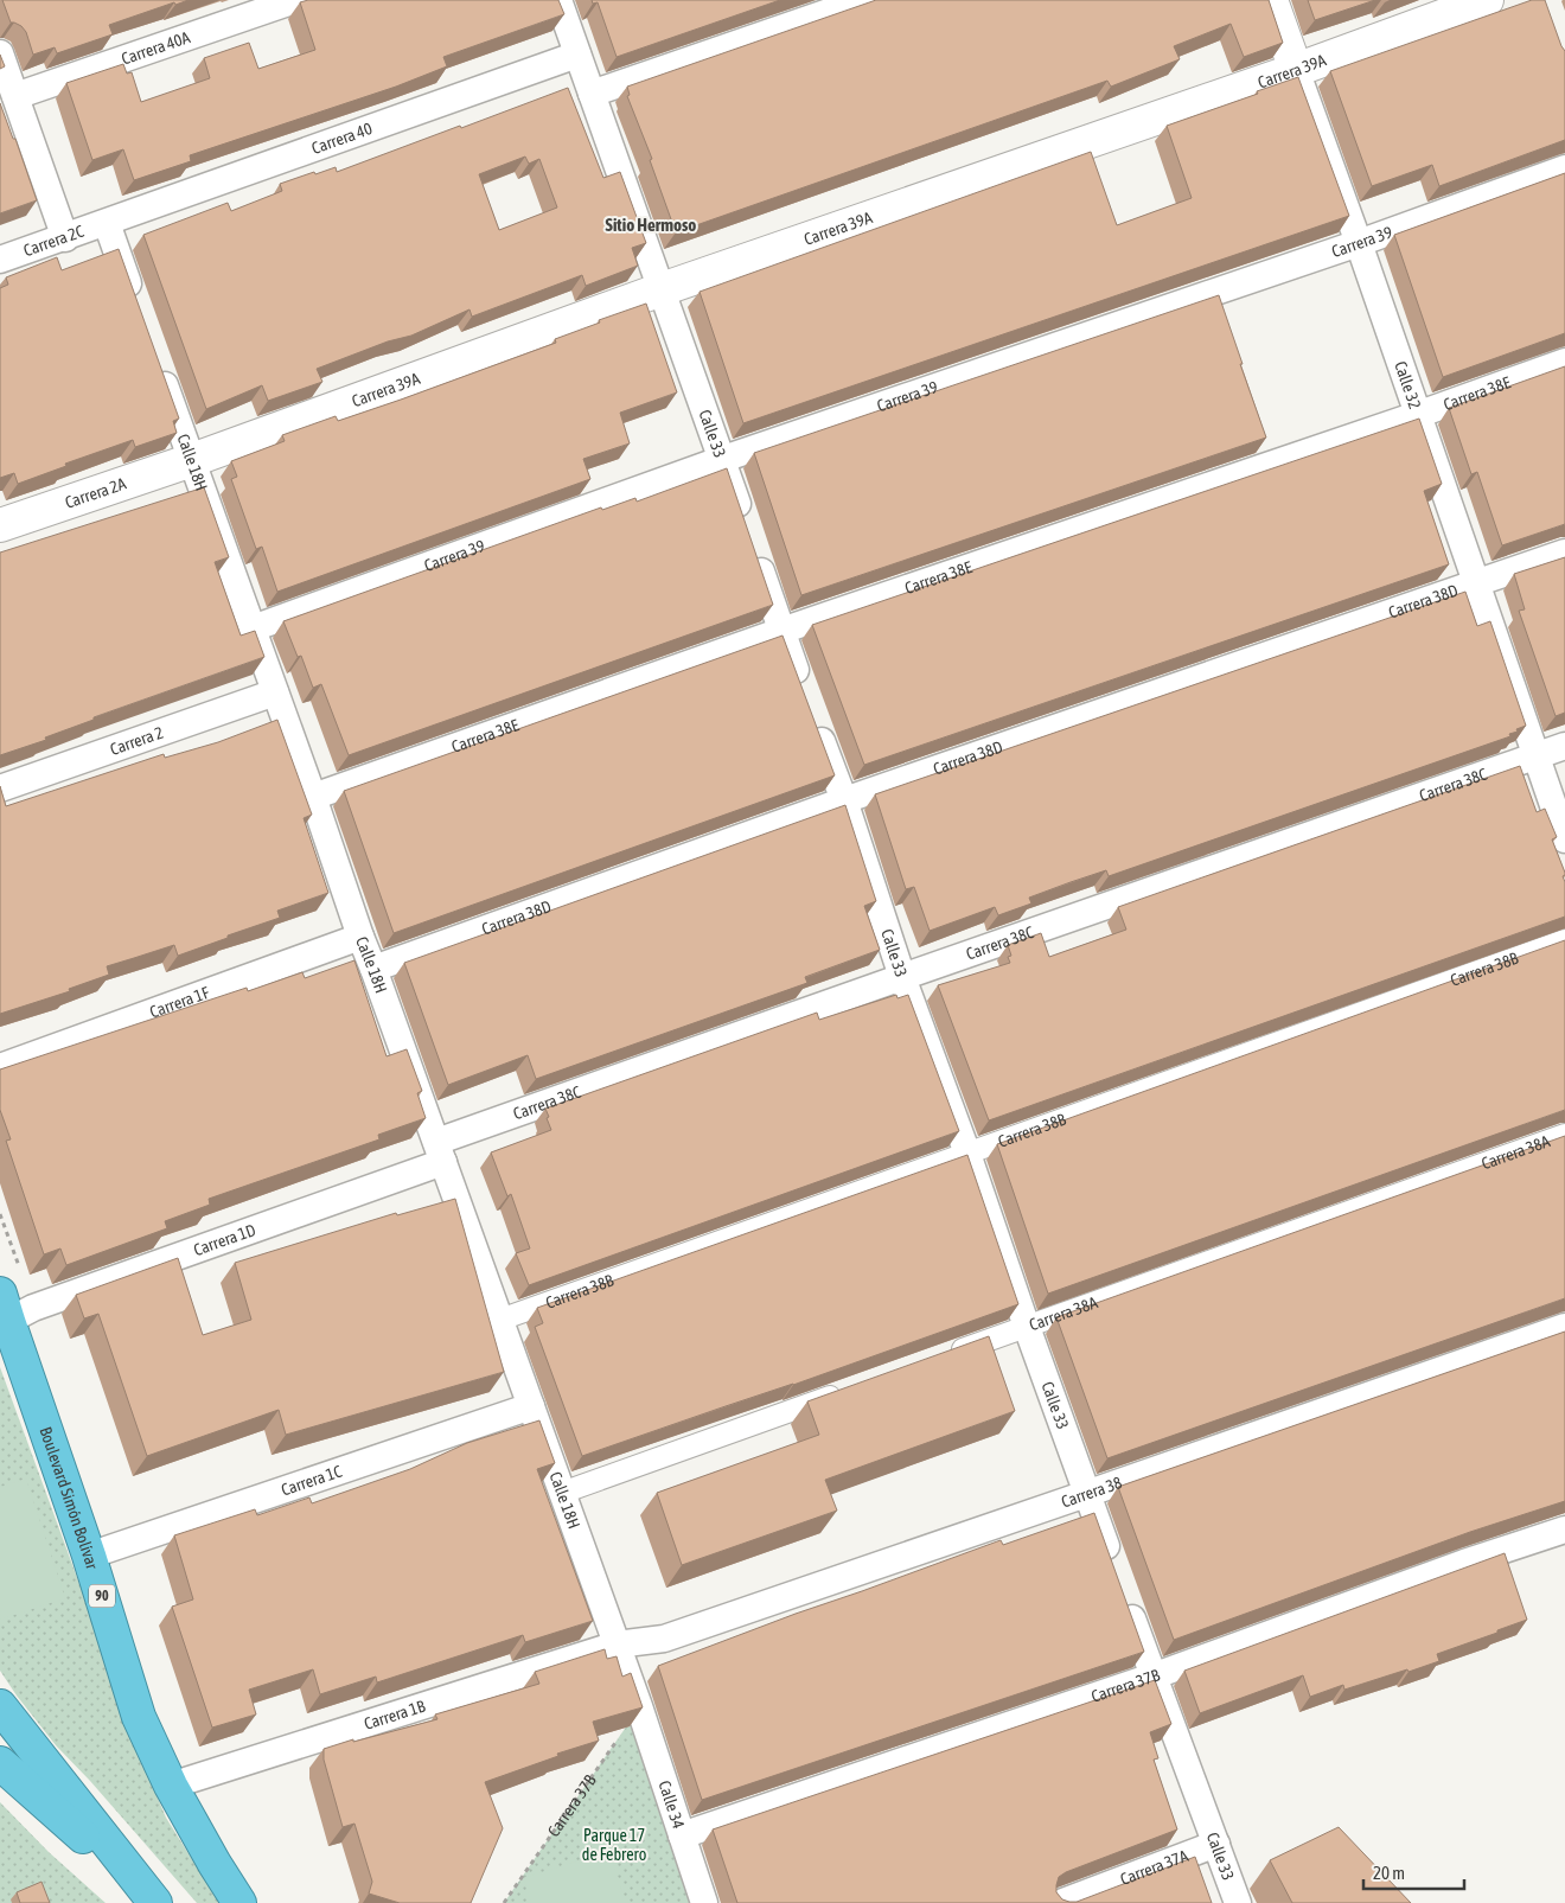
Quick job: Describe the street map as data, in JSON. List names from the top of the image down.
{
  "streets": {
    "highway": ["Boulevard Simón Bolívar", "90"],
    "street": [
      "Carrera 40A",
      "Carrera 39A",
      "Carrera 40",
      "Carrera 2C",
      "Carrera 39",
      "Calle 32",
      "Carrera 38E",
      "Calle 33",
      "Calle 18H",
      "Carrera 2A",
      "Carrera 38D",
      "Carrera 2",
      "Carrera 38C",
      "Carrera 38B",
      "Carrera 1F",
      "Carrera 38A",
      "Carrera 1D",
      "Carrera 1C",
      "Carrera 38",
      "Carrera 37B",
      "Carrera 1B",
      "Calle 34",
      "Carrera 37A"
    ]
  },
  "crossings": [
    ["Carrera 39A", "Calle 32"],
    ["Carrera 39A", "Calle 33"],
    ["Carrera 39A", "Calle 18H"],
    ["Carrera 39A", "Carrera 2A"],
    ["Carrera 40", "Carrera 2C"],
    ["Carrera 40", "Calle 33"],
    ["Carrera 39", "Calle 32"],
    ["Carrera 39", "Calle 33"],
    ["Carrera 39", "Calle 18H"],
    ["Calle 32", "Carrera 38E"],
    ["Calle 32", "Carrera 38D"],
    ["Calle 32", "Carrera 38C"],
    ["Carrera 38E", "Calle 33"],
    ["Carrera 38E", "Calle 18H"],
    ["Calle 33", "Carrera 38D"],
    ["Calle 33", "Carrera 38C"],
    ["Calle 33", "Carrera 38B"],
    ["Calle 33", "Carrera 38A"],
    ["Calle 33", "Carrera 38"],
    ["Calle 33", "Carrera 37B"],
    ["Calle 33", "Carrera 37A"],
    ["Calle 18H", "Carrera 2A"],
    ["Calle 18H", "Carrera 38D"],
    ["Calle 18H", "Carrera 2"],
    ["Calle 18H", "Carrera 38C"],
    ["Calle 18H", "Carrera 38B"],
    ["Calle 18H", "Carrera 1F"],
    ["Calle 18H", "Carrera 1D"],
    ["Calle 18H", "Carrera 1C"],
    ["Calle 18H", "Carrera 38"],
    ["Calle 18H", "Carrera 37B"],
    ["Calle 18H", "Carrera 1B"],
    ["Calle 18H", "Calle 34"],
    ["Carrera 38C", "Carrera 1D"],
    ["Carrera 1D", "Boulevard Simón Bolívar"],
    ["Carrera 1C", "Boulevard Simón Bolívar"],
    ["Carrera 38", "Carrera 1B"],
    ["Boulevard Simón Bolívar", "90"],
    ["Boulevard Simón Bolívar", "Carrera 1B"],
    ["Carrera 37B", "Calle 34"]
  ],
  "districts": ["Sitio Hermoso"],
  "parks": ["Parque 17 de Febrero"],
  "scale_bar": "20 m"
}
